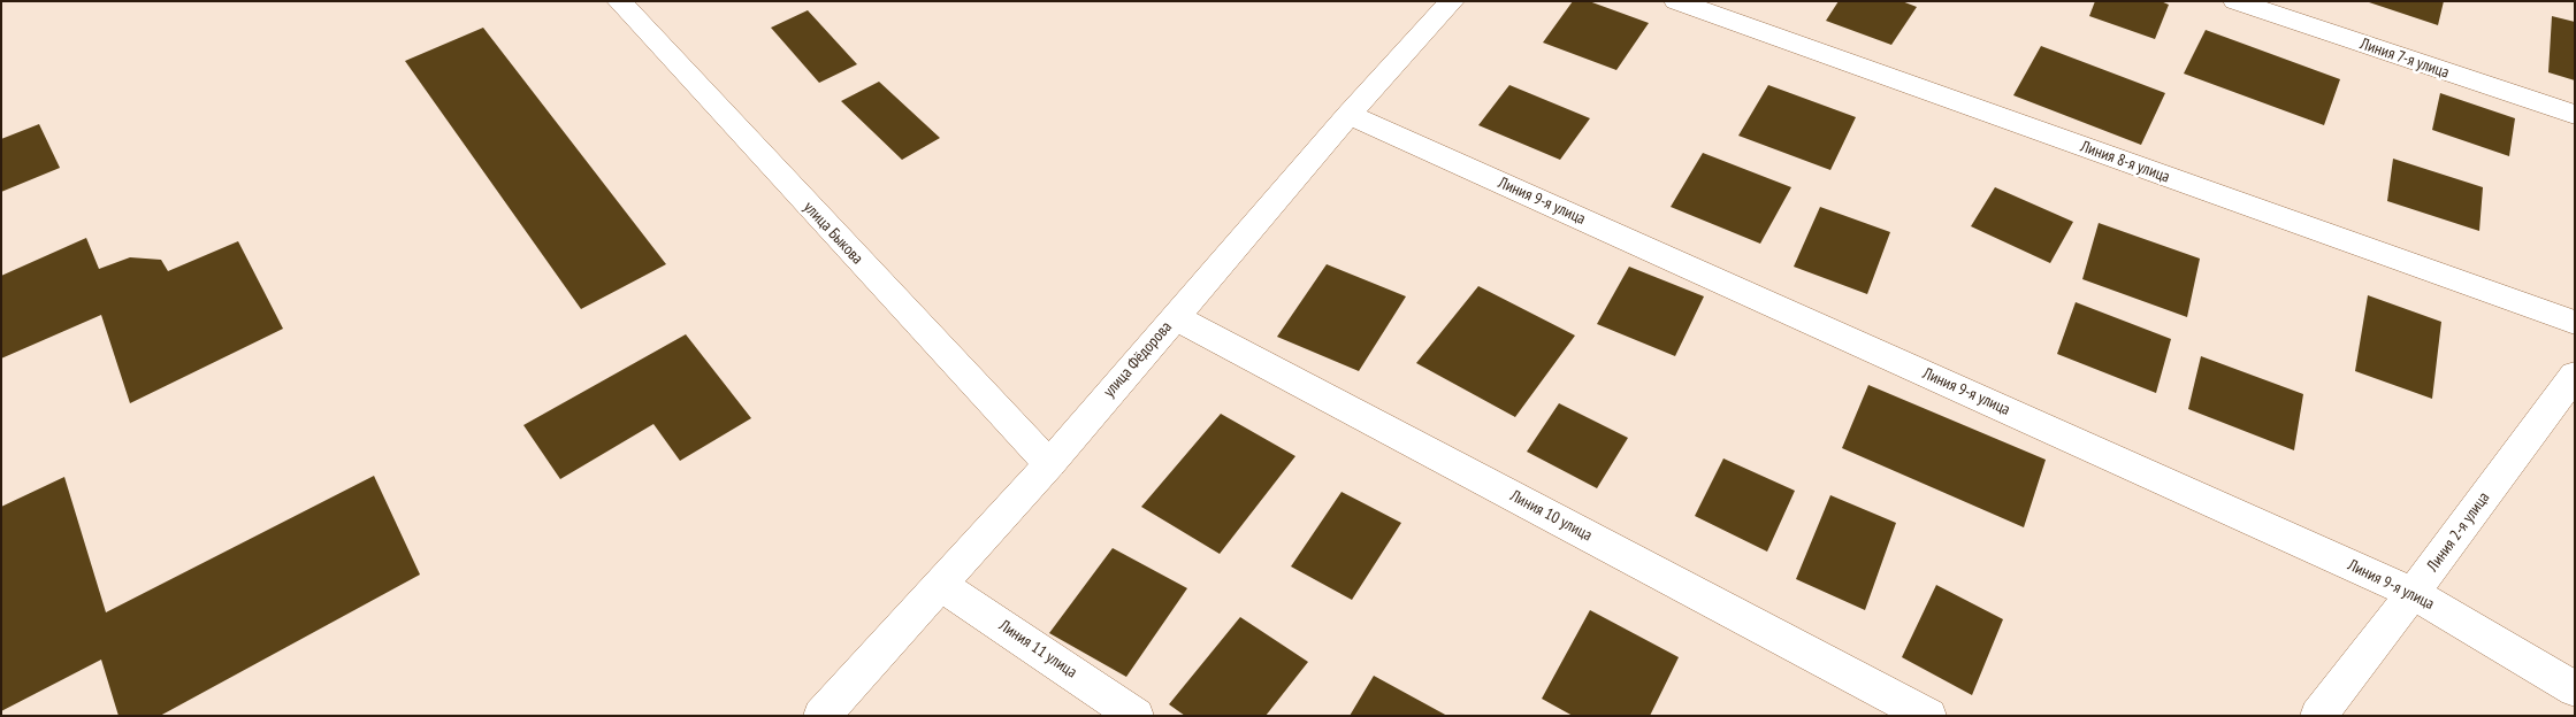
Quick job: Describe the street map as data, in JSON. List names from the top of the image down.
{
  "streets": {
    "street": [
      "Линия 7-я улица",
      "Линия 8-я улица",
      "Линия 9-я улица",
      "улица Быкова",
      "улица Фёдорова",
      "Линия 10 улица",
      "Линия 2-я улица",
      "Линия 11 улица"
    ]
  },
  "crossings": [
    ["Линия 9-я улица", "улица Фёдорова"],
    ["Линия 9-я улица", "Линия 2-я улица"],
    ["улица Быкова", "улица Фёдорова"],
    ["улица Фёдорова", "Линия 10 улица"],
    ["улица Фёдорова", "Линия 11 улица"]
  ]
}
